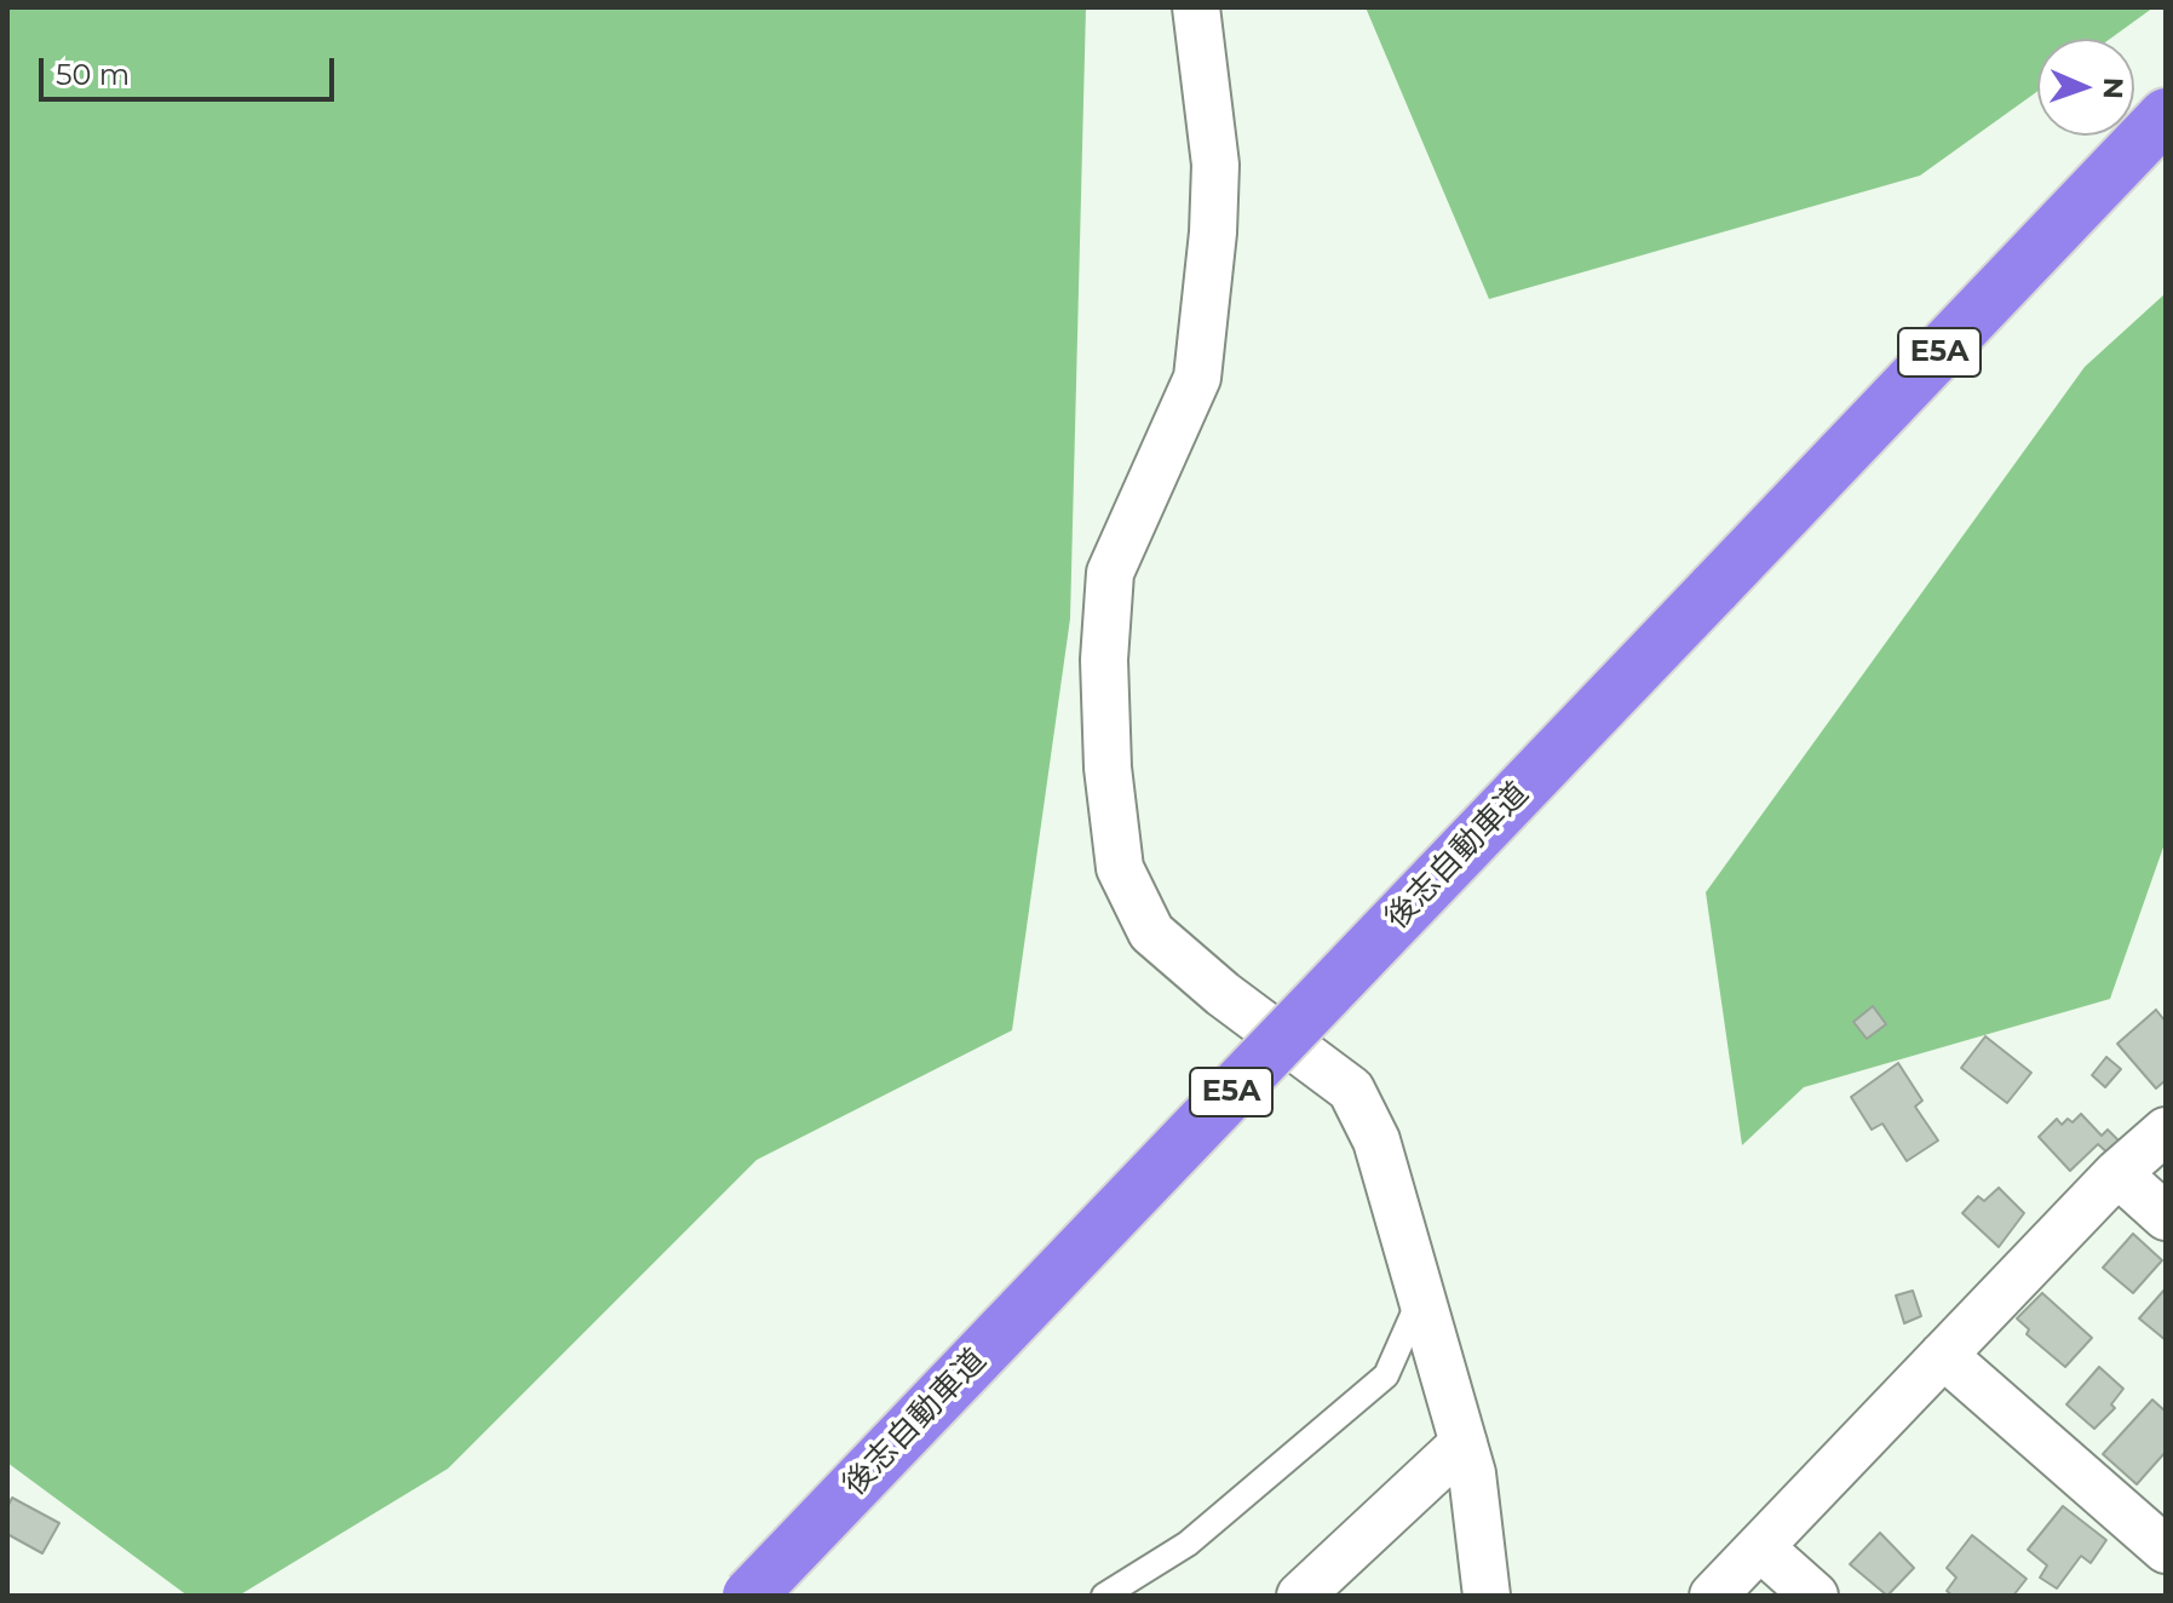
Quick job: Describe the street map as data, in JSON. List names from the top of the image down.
{
  "streets": {
    "highway": ["E5A", "後志自動車道"]
  },
  "scale_bar": "50 m",
  "north": "right"
}
